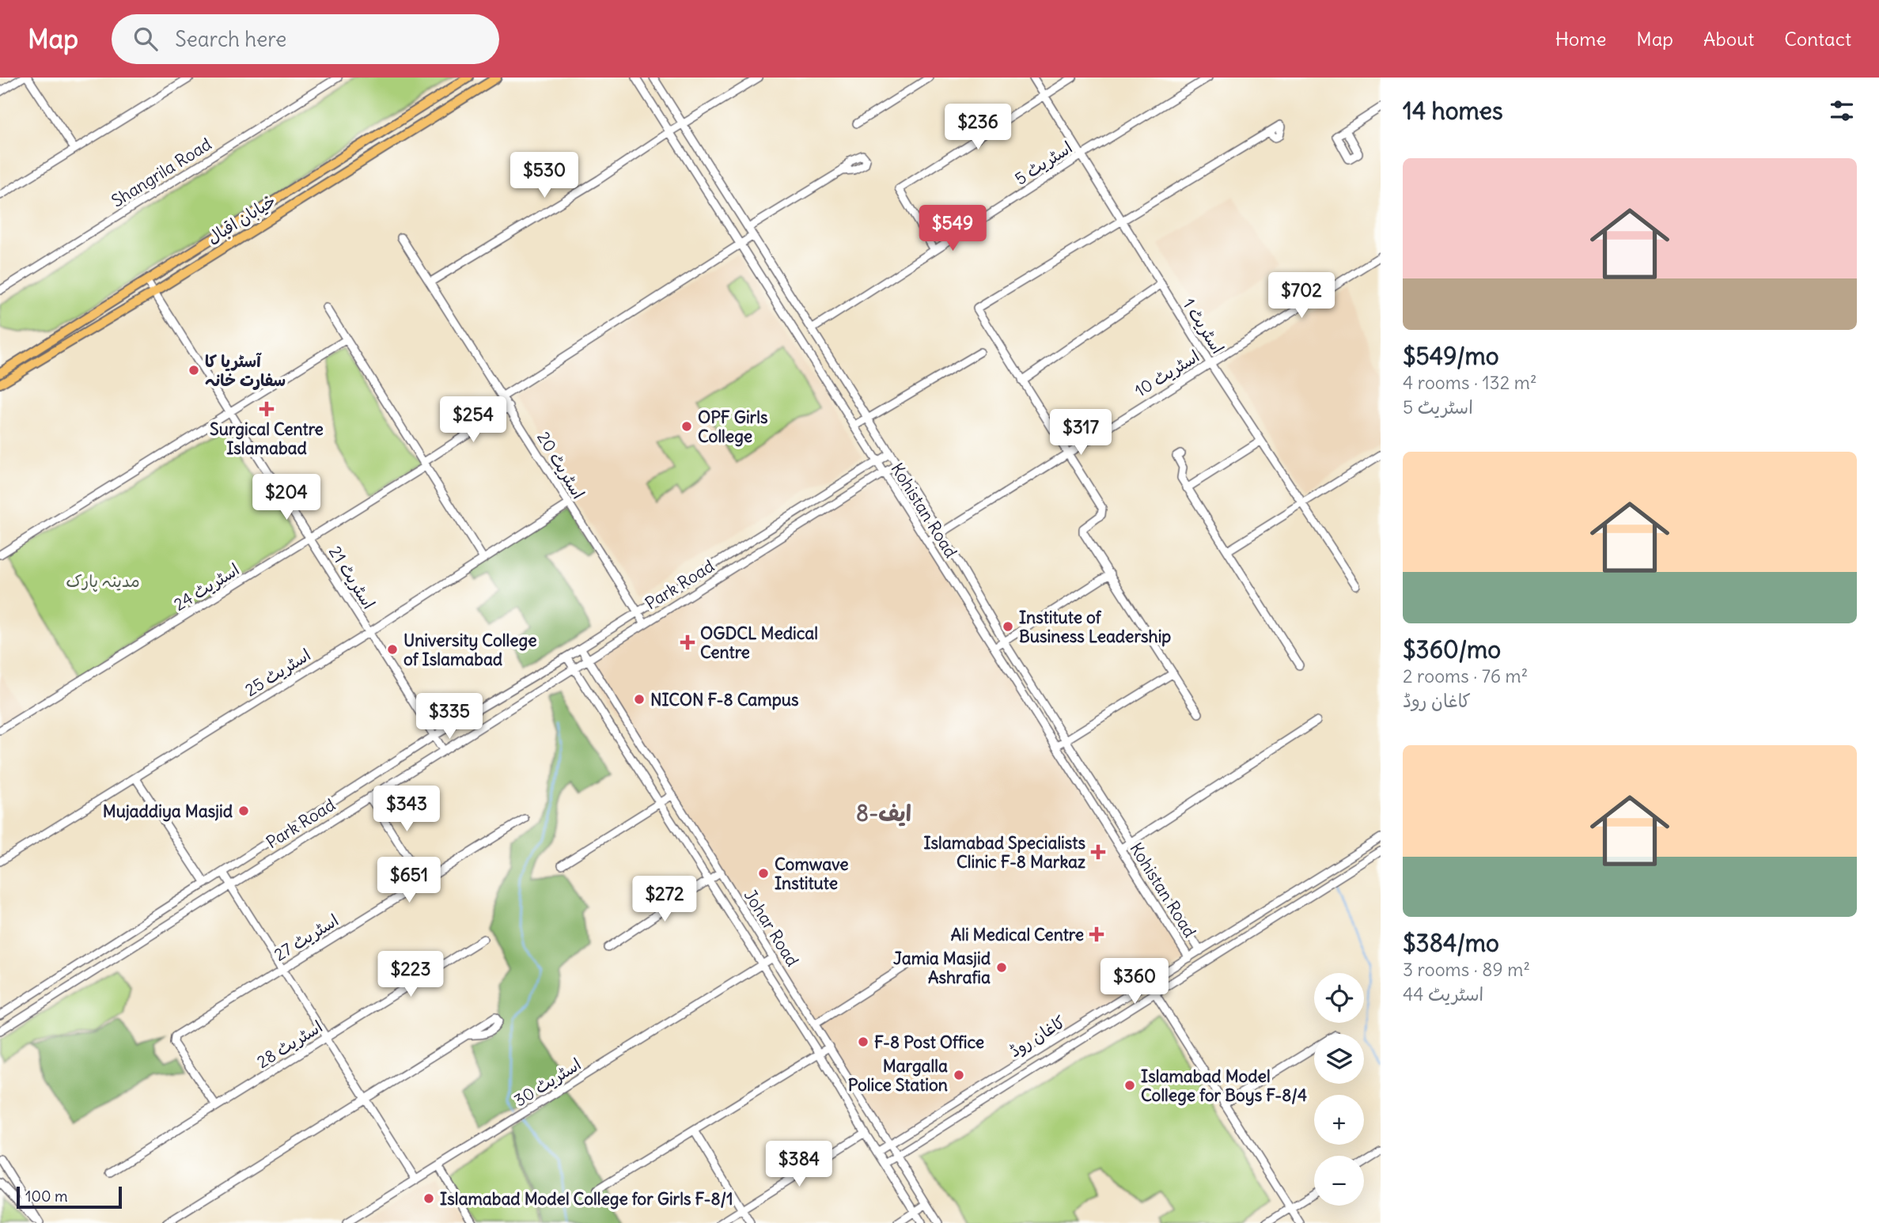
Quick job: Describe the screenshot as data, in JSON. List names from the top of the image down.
{
  "streets": {
    "main road": ["خیابان اقبال"],
    "street": [
      "اسٹریٹ 5",
      "Shangrila Road",
      "اسٹریٹ 1",
      "اسٹریٹ 10",
      "اسٹریٹ 20",
      "Kohistan Road",
      "اسٹریٹ 21",
      "Park Road",
      "اسٹریٹ 24",
      "اسٹریٹ 25",
      "Johar Road",
      "اسٹریٹ 27",
      "کاغان روڈ",
      "اسٹریٹ 28",
      "اسٹریٹ 30"
    ]
  },
  "crossings": [
    ["اسٹریٹ 5", "اسٹریٹ 1"],
    ["اسٹریٹ 5", "Kohistan Road"],
    ["خیابان اقبال", "اسٹریٹ 21"],
    ["اسٹریٹ 1", "اسٹریٹ 10"],
    ["اسٹریٹ 10", "Kohistan Road"],
    ["اسٹریٹ 20", "Park Road"],
    ["اسٹریٹ 20", "اسٹریٹ 24"],
    ["اسٹریٹ 20", "اسٹریٹ 25"],
    ["Kohistan Road", "Park Road"],
    ["Kohistan Road", "کاغان روڈ"],
    ["اسٹریٹ 21", "Park Road"],
    ["اسٹریٹ 21", "اسٹریٹ 24"],
    ["اسٹریٹ 21", "اسٹریٹ 25"],
    ["Park Road", "Johar Road"],
    ["Johar Road", "کاغان روڈ"],
    ["Johar Road", "اسٹریٹ 30"],
    ["اسٹریٹ 27", "اسٹریٹ 28"]
  ],
  "districts": ["ایف-8"],
  "parks": ["مدینہ پارک"],
  "places": {
    "other": [
      "آسٹریا کا سفارت خانہ",
      "OPF Girls College",
      "Institute of Business Leadership",
      "University College of Islamabad",
      "NICON F-8 Campus",
      "Mujaddiya Masjid",
      "Comwave Institute",
      "Jamia Masjid Ashrafia",
      "F-8 Post Office",
      "Margalla Police Station",
      "Islamabad Model College for Boys F-8/4",
      "Islamabad Model College for Girls F-8/1"
    ],
    "health": [
      "Surgical Centre Islamabad",
      "OGDCL Medical Centre",
      "Islamabad Specialists Clinic F-8 Markaz",
      "Ali Medical Centre"
    ]
  },
  "scale_bar": "100 m",
  "page": {
    "header": "Map",
    "search": "Search here",
    "nav": [
      "Home",
      "Map",
      "About",
      "Contact"
    ],
    "heading": "14 homes",
    "price": [
      "$236",
      "$530",
      "$549",
      "$702",
      "$254",
      "$317",
      "$204",
      "$335",
      "$343",
      "$651",
      "$272",
      "$223",
      "$360",
      "$384"
    ],
    "list": [
      {
        "name": "$549/mo",
        "note": "4 rooms · 132 m² · اسٹریٹ 5"
      },
      {
        "name": "$360/mo",
        "note": "2 rooms · 76 m² · کاغان روڈ"
      },
      {
        "name": "$384/mo",
        "note": "3 rooms · 89 m² · اسٹریٹ 44"
      }
    ],
    "map_buttons": ["+", "−"],
    "scale": "100 m"
  }
}
